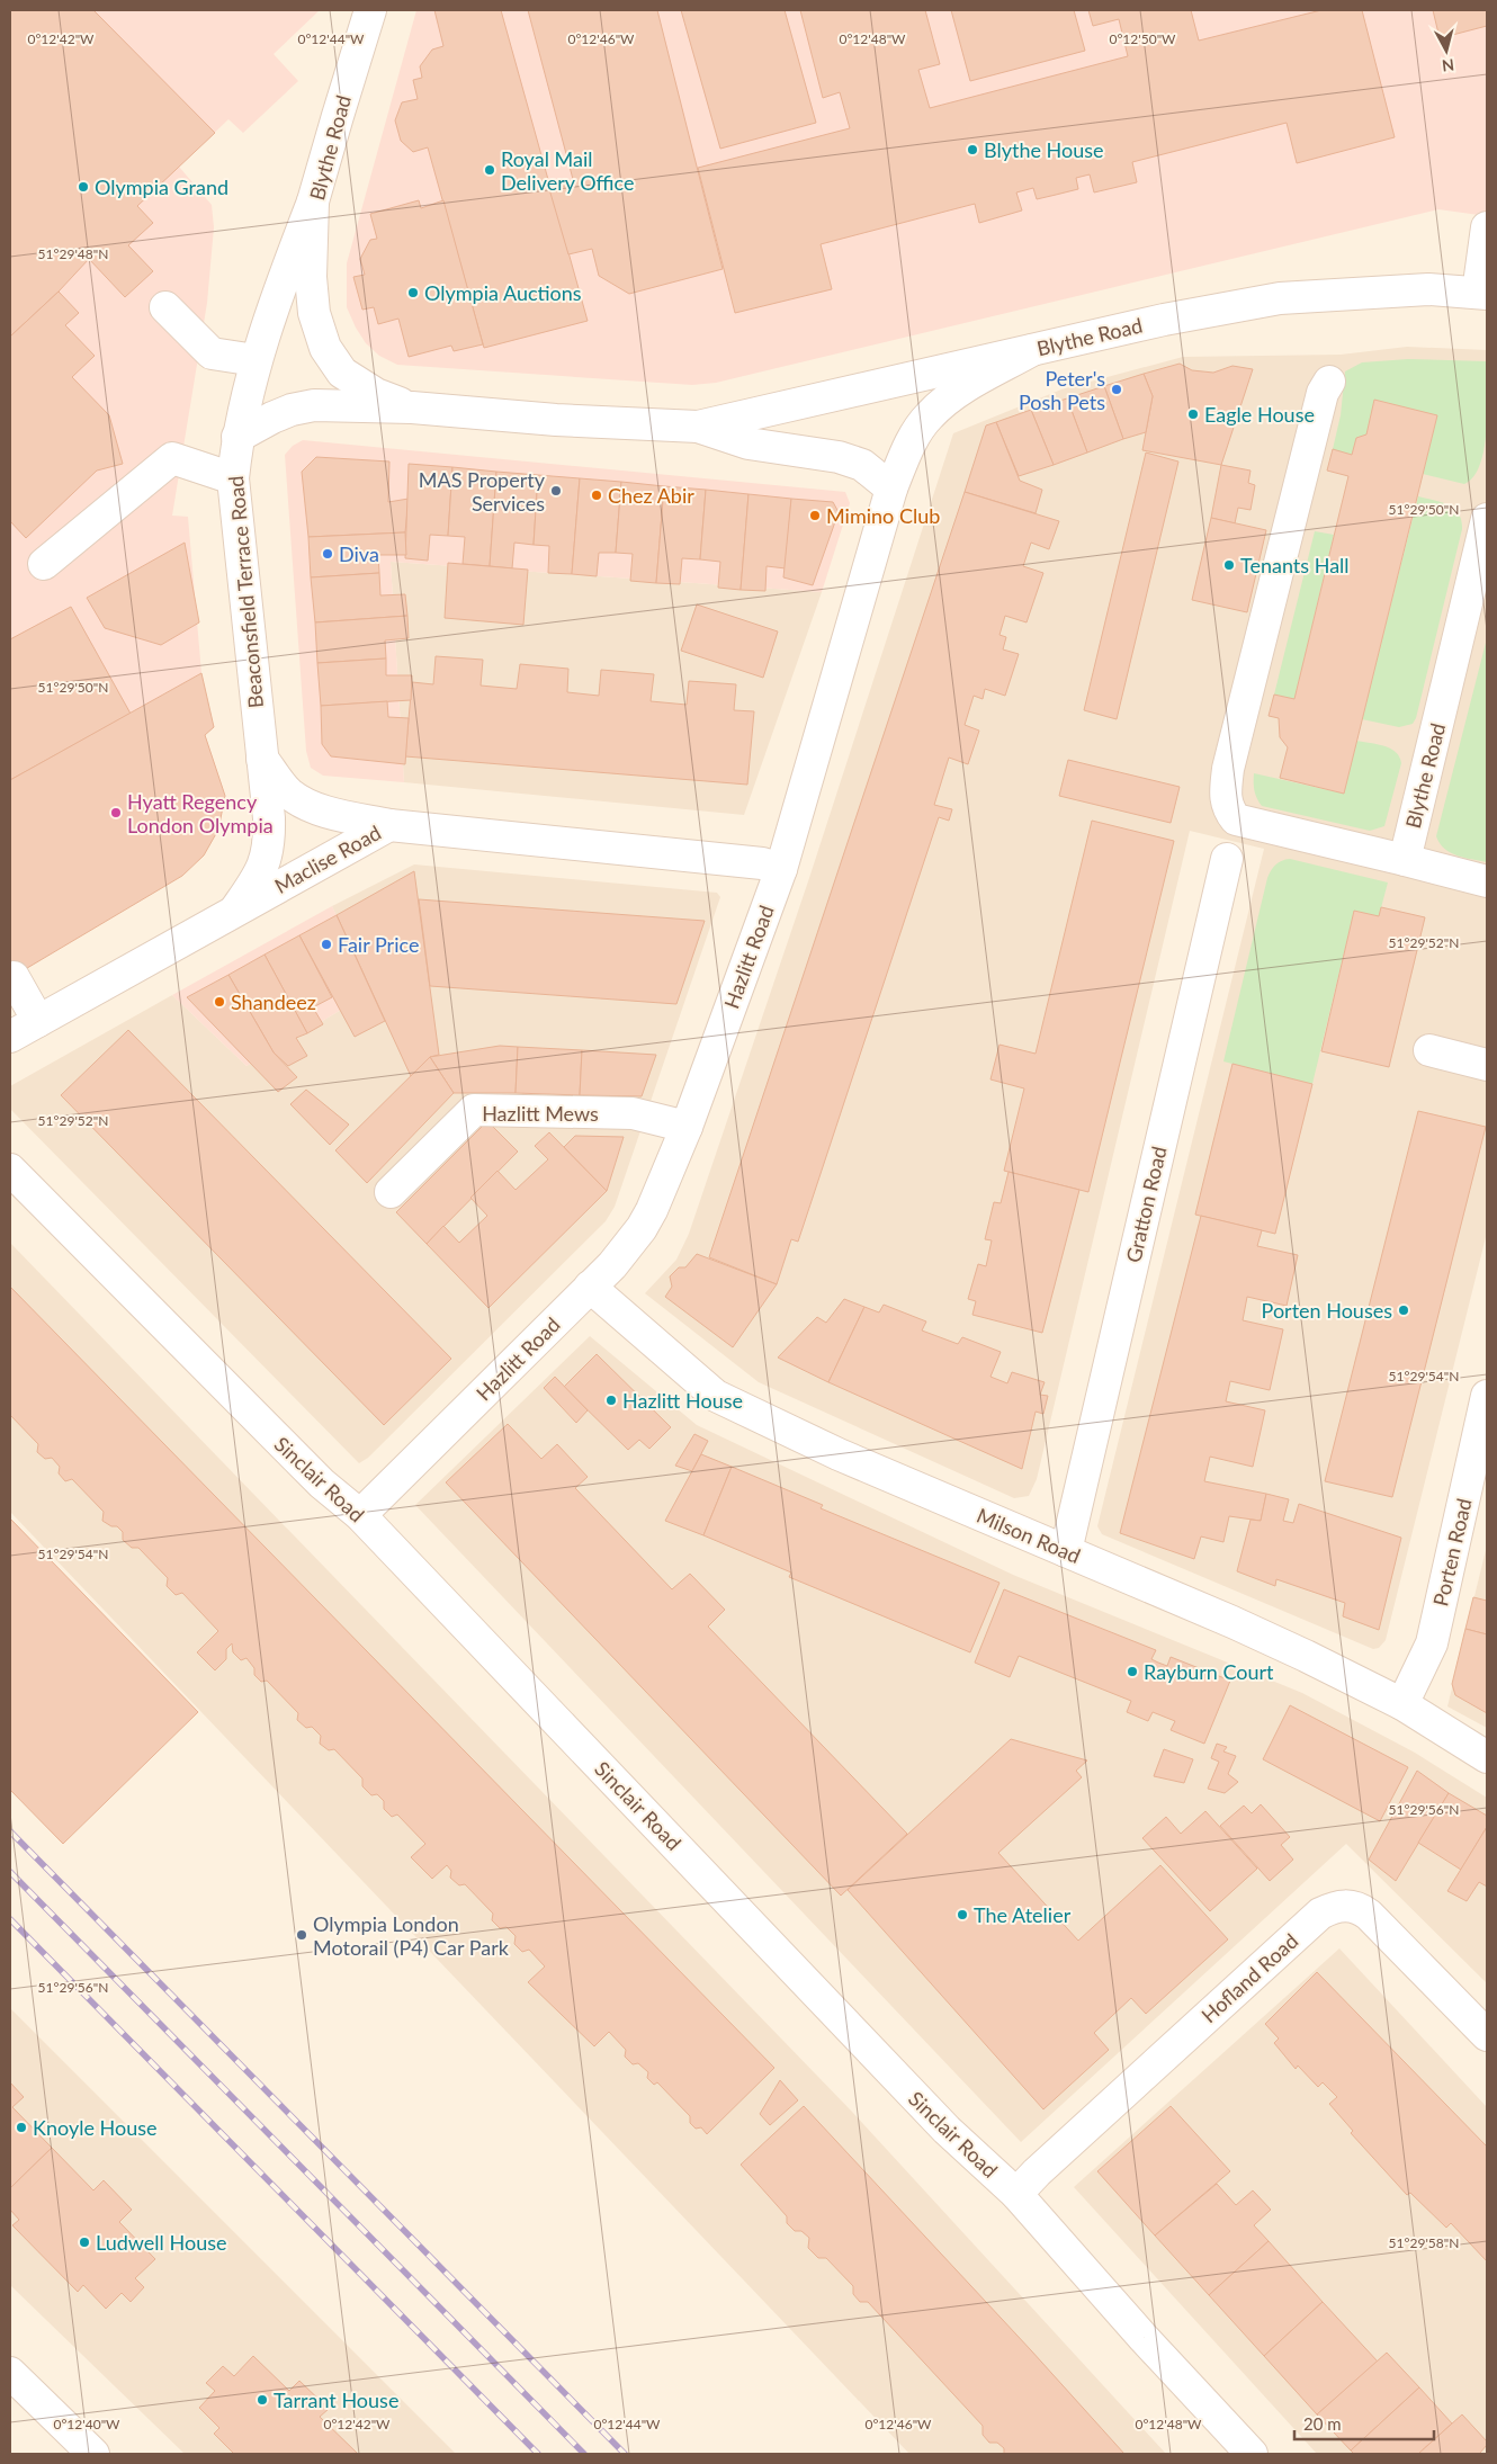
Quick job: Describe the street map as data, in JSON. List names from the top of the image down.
{
  "streets": {
    "street": [
      "Blythe Road",
      "Beaconsfield Terrace Road",
      "Maclise Road",
      "Hazlitt Road",
      "Hazlitt Mews",
      "Gratton Road",
      "Sinclair Road",
      "Milson Road",
      "Porten Road",
      "Hofland Road"
    ]
  },
  "crossings": [
    ["Blythe Road", "Beaconsfield Terrace Road"],
    ["Blythe Road", "Hazlitt Road"],
    ["Beaconsfield Terrace Road", "Maclise Road"],
    ["Maclise Road", "Hazlitt Road"],
    ["Hazlitt Road", "Hazlitt Mews"],
    ["Hazlitt Road", "Sinclair Road"],
    ["Hazlitt Road", "Milson Road"],
    ["Gratton Road", "Milson Road"],
    ["Sinclair Road", "Hofland Road"],
    ["Milson Road", "Porten Road"]
  ],
  "places": [
    "Blythe House",
    "Royal Mail Delivery Office",
    "Olympia Grand",
    "Olympia Auctions",
    "Peter's Posh Pets",
    "Eagle House",
    "MAS Property Services",
    "Chez Abir",
    "Mimino Club",
    "Diva",
    "Tenants Hall",
    "Hyatt Regency London Olympia",
    "Fair Price",
    "Shandeez",
    "Porten Houses",
    "Hazlitt House",
    "Rayburn Court",
    "The Atelier",
    "Olympia London Motorail (P4) Car Park",
    "Knoyle House",
    "Ludwell House",
    "Tarrant House"
  ],
  "scale_bar": "20 m",
  "north": "bottom",
  "coordinates": [
    "0°12'42\"W",
    "0°12'44\"W",
    "0°12'46\"W",
    "0°12'48\"W",
    "0°12'50\"W",
    "51°29'48\"N",
    "51°29'50\"N",
    "51°29'52\"N",
    "51°29'54\"N",
    "51°29'56\"N",
    "51°29'58\"N",
    "0°12'40\"W"
  ]
}
